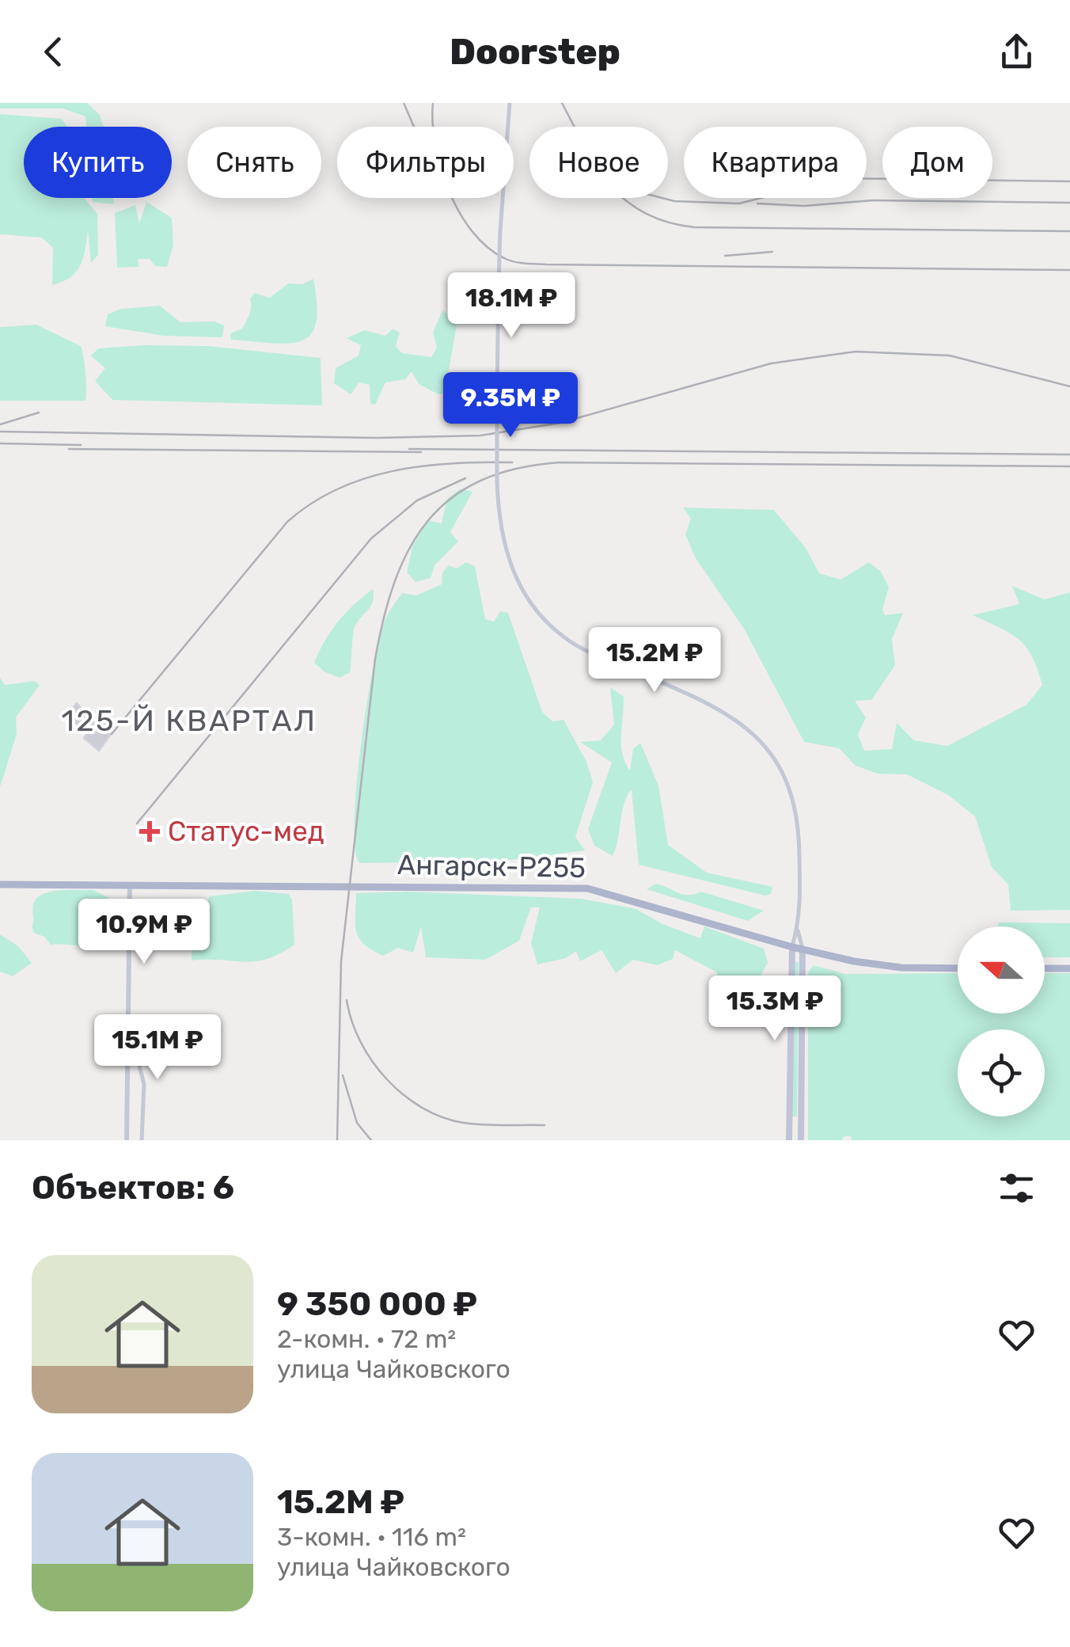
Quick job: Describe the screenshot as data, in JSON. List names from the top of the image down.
{
  "streets": {
    "main road": ["Ангарск-Р255"]
  },
  "districts": ["125-Й КВАРТАЛ"],
  "places": {
    "health": ["Статус-мед"]
  },
  "north": "left",
  "page": {
    "header": "Doorstep",
    "chip": [
      "Купить",
      "Снять",
      "Фильтры",
      "Новое",
      "Квартира",
      "Дом"
    ],
    "price": [
      "18.1M ₽",
      "9.35M ₽",
      "15.2M ₽",
      "10.9M ₽",
      "15.3M ₽",
      "15.1M ₽"
    ],
    "heading": "Объектов: 6",
    "list": [
      {
        "name": "9 350 000 ₽",
        "note": "2-комн. · 72 m² · улица Чайковского"
      },
      {
        "name": "15.2M ₽",
        "note": "3-комн. · 116 m² · улица Чайковского"
      }
    ]
  }
}
